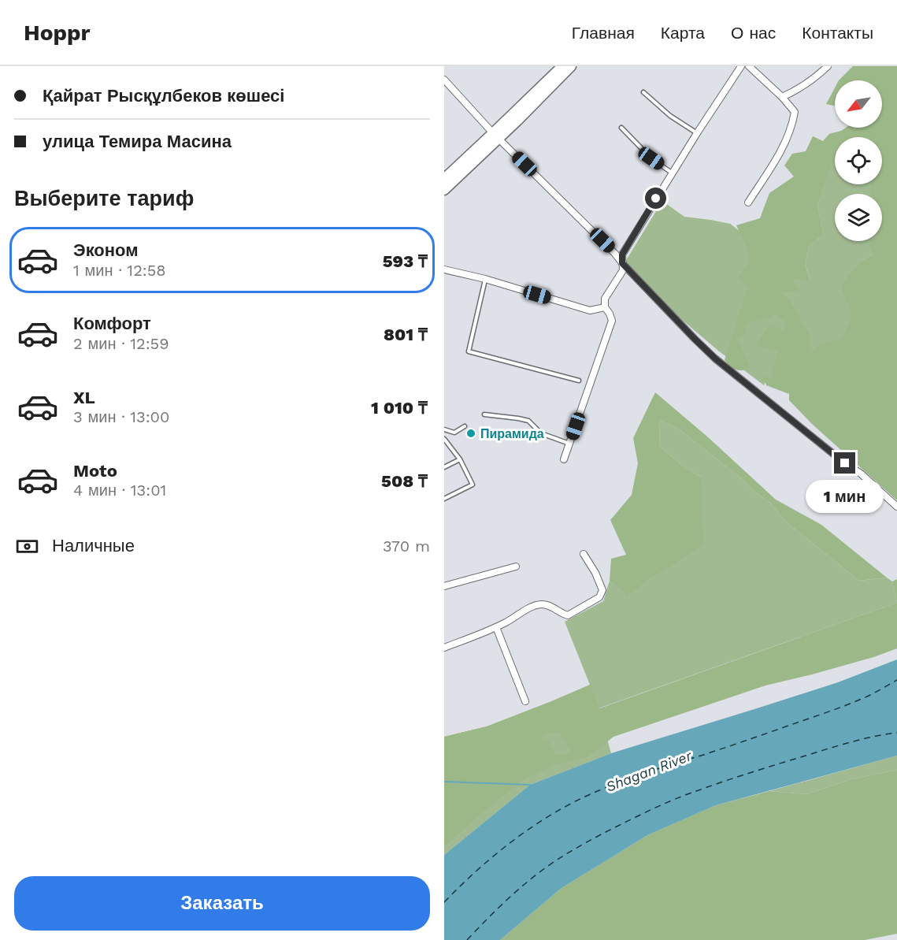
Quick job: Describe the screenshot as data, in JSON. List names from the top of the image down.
{
  "water": ["Shagan River"],
  "places": ["Пирамида"],
  "north": "bottom left",
  "page": {
    "header": "Hoppr",
    "nav": [
      "Главная",
      "Карта",
      "О нас",
      "Контакты"
    ],
    "banner": ["Қайрат Рысқұлбеков көшесі", "улица Темира Масина"],
    "heading": "Выберите тариф",
    "list": [
      {
        "name": "Эконом",
        "note": "1 мин · 12:58",
        "value": "593 ₸"
      },
      {
        "name": "Комфорт",
        "note": "2 мин · 12:59",
        "value": "801 ₸"
      },
      {
        "name": "XL",
        "note": "3 мин · 13:00",
        "value": "1 010 ₸"
      },
      {
        "name": "Moto",
        "note": "4 мин · 13:01",
        "value": "508 ₸"
      }
    ],
    "bubble": "1 мин",
    "pay": ["Наличные", "370 m"],
    "buttons": "Заказать"
  }
}
